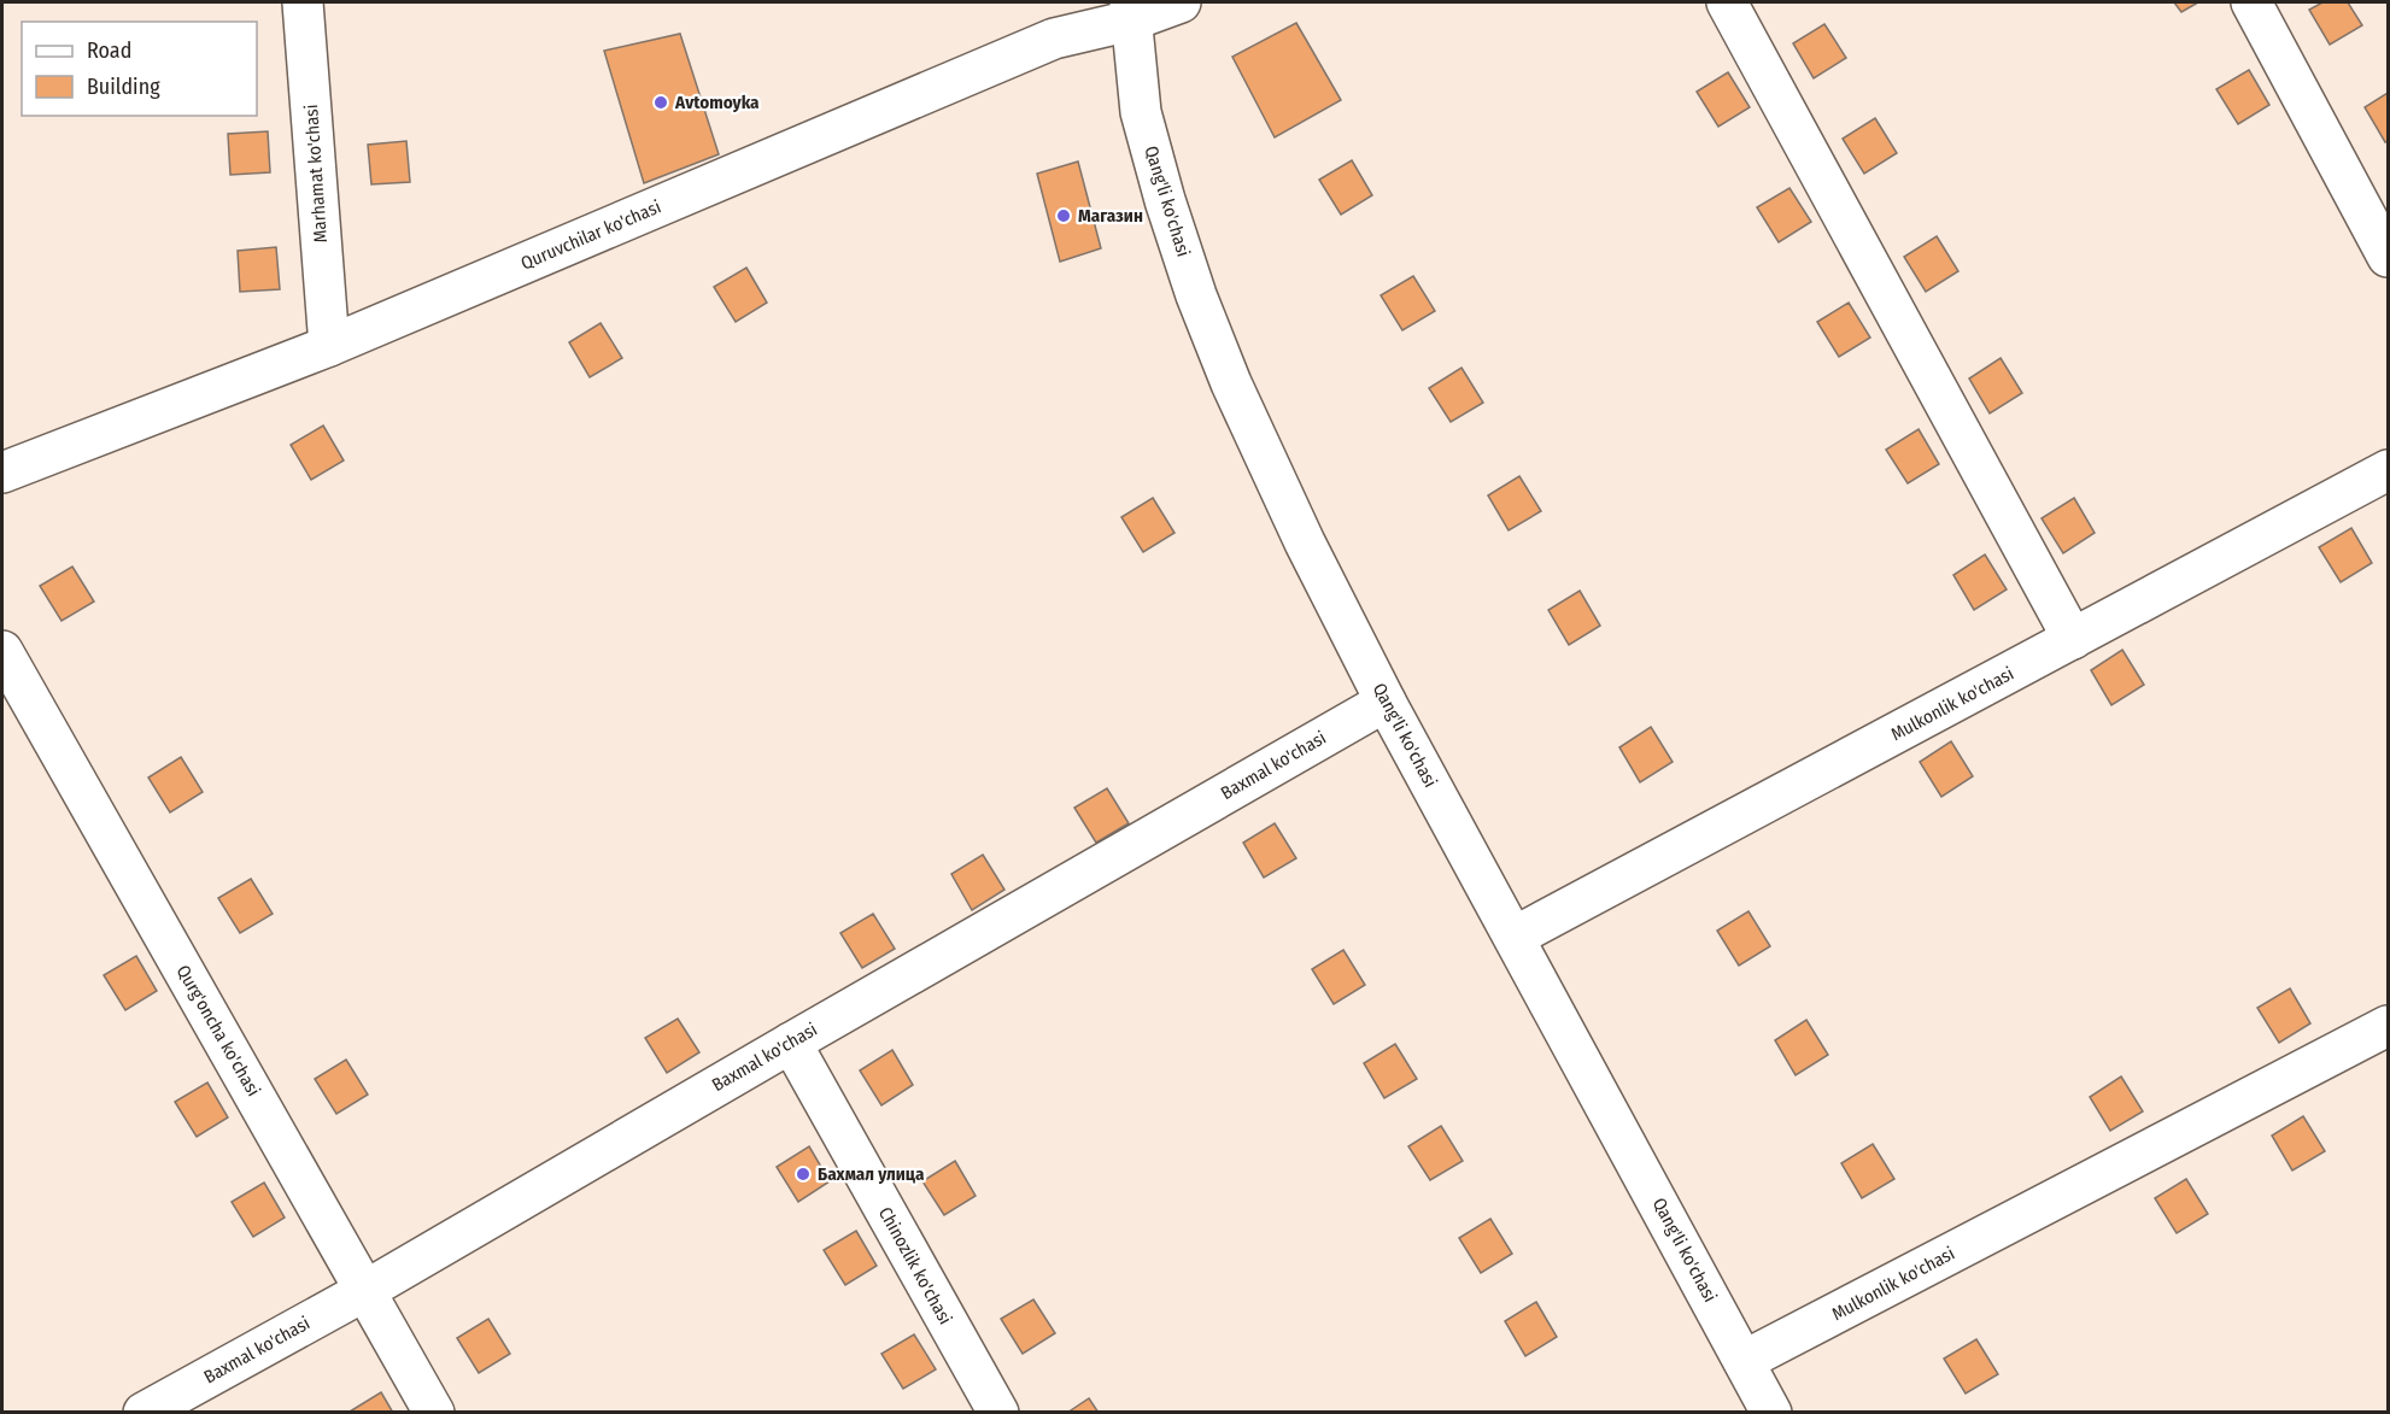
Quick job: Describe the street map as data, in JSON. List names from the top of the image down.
{
  "streets": {
    "street": [
      "Marhamat ko'chasi",
      "Qang'li ko'chasi",
      "Quruvchilar ko'chasi",
      "Mulkonlik ko'chasi",
      "Baхmal ko'chasi",
      "Qurg'oncha ko'chasi",
      "Сhinozlik ko'chasi"
    ]
  },
  "crossings": [
    ["Marhamat ko'chasi", "Quruvchilar ko'chasi"],
    ["Qang'li ko'chasi", "Quruvchilar ko'chasi"],
    ["Qang'li ko'chasi", "Mulkonlik ko'chasi"],
    ["Qang'li ko'chasi", "Baхmal ko'chasi"],
    ["Baхmal ko'chasi", "Qurg'oncha ko'chasi"],
    ["Baхmal ko'chasi", "Сhinozlik ko'chasi"]
  ],
  "places": ["Avtomoyka", "Магазин", "Бахмал улица"],
  "legend": ["Road", "Building"]
}
